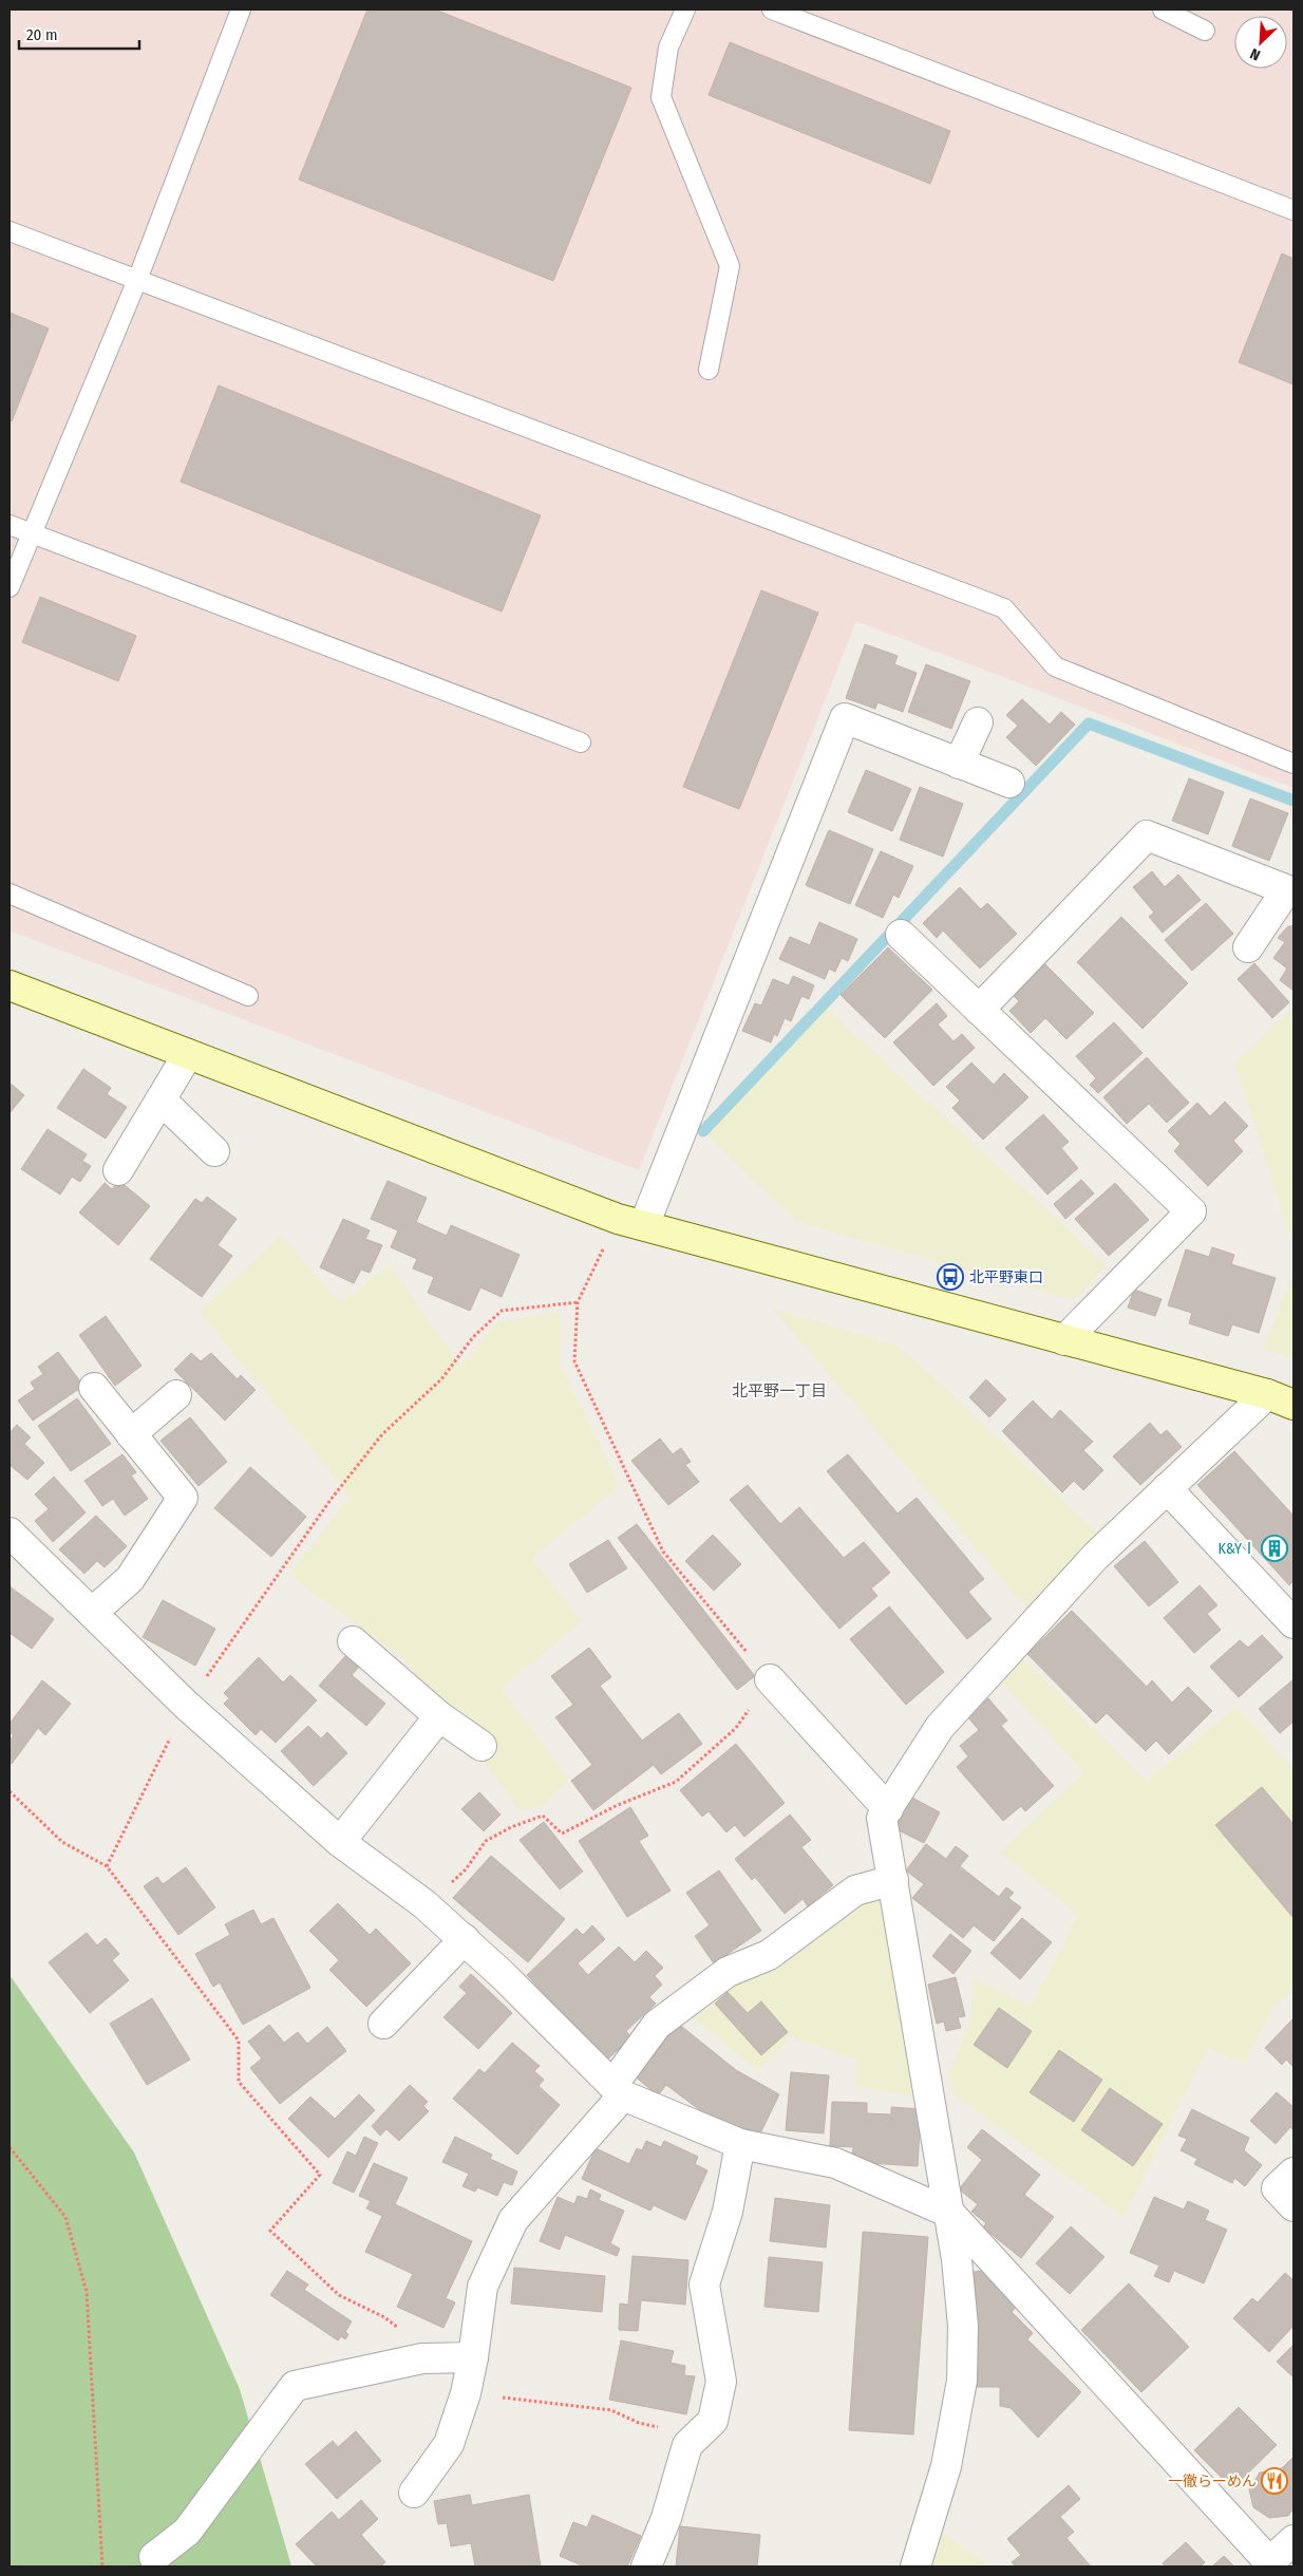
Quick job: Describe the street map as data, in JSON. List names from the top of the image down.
{
  "districts": ["北平野一丁目"],
  "places": {
    "bus stop": ["北平野東口"],
    "building": ["K&YⅠ"],
    "restaurant": ["一徹らーめん"]
  },
  "scale_bar": "20 m",
  "north": "bottom left"
}
